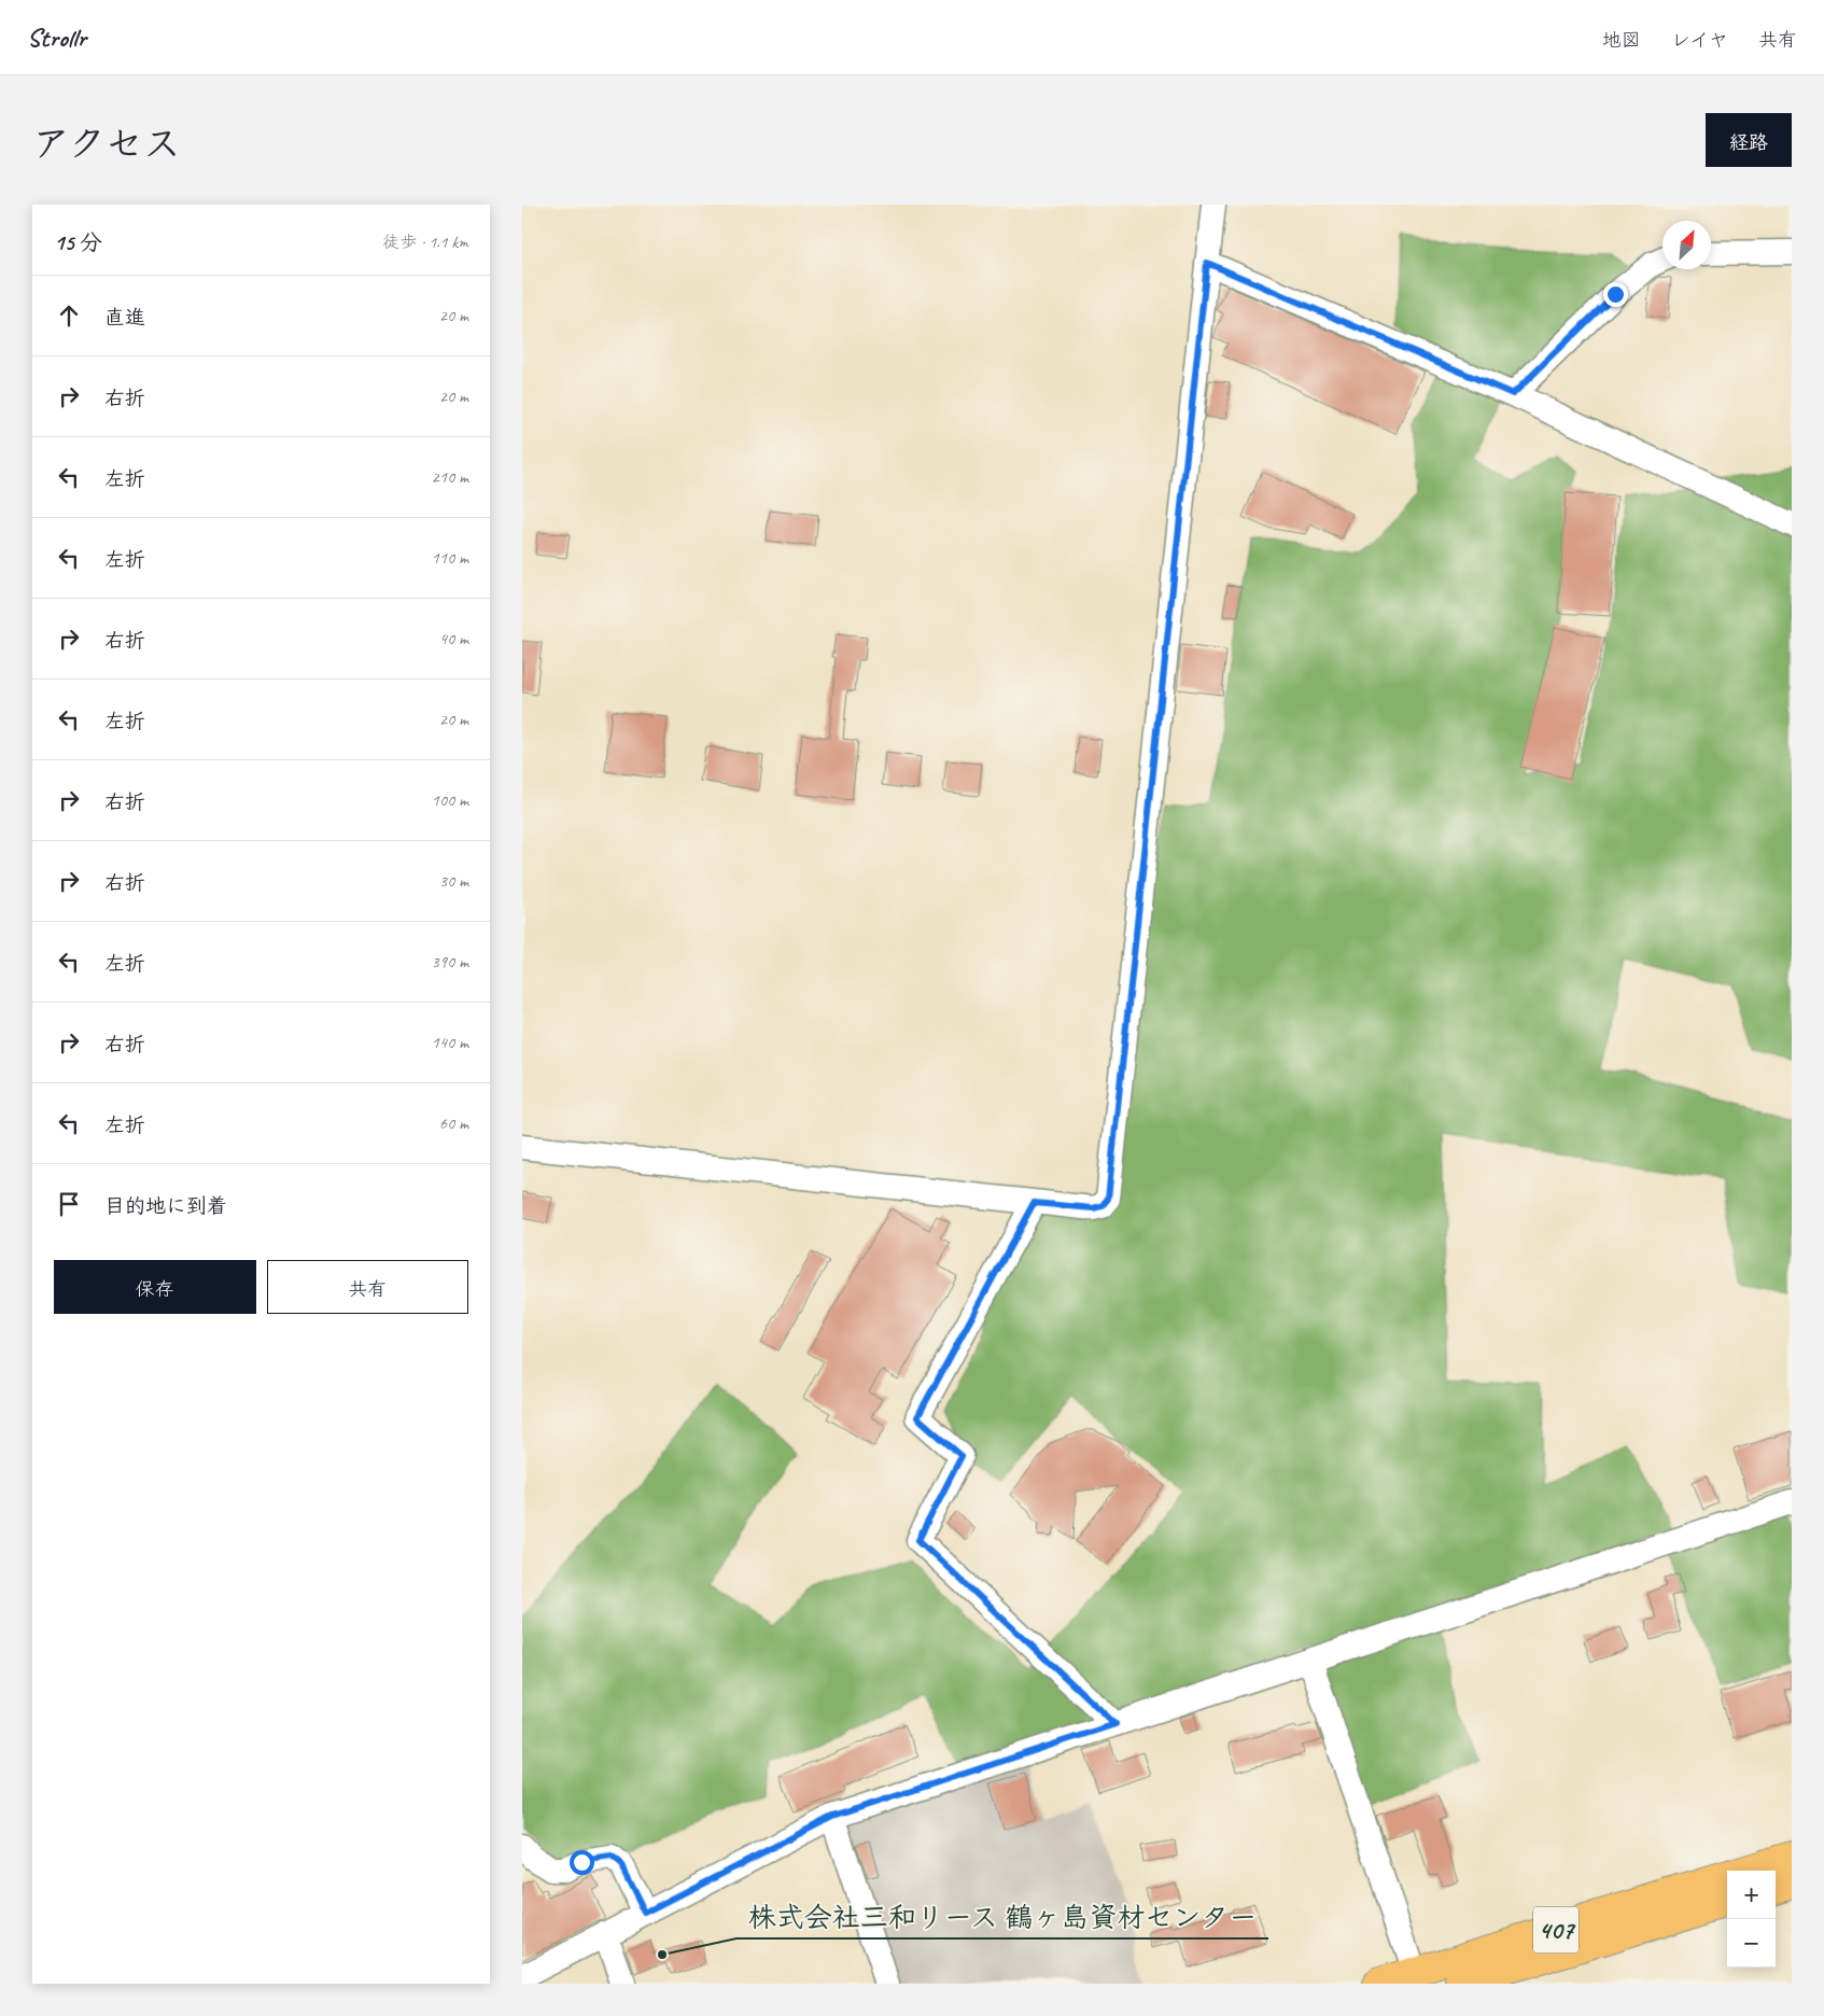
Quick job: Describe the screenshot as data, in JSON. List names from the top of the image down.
{
  "streets": {
    "highway": ["407"]
  },
  "places": ["株式会社三和リース 鶴ヶ島資材センター"],
  "north": "top right",
  "page": {
    "header": "Strollr",
    "nav": ["地図", "レイヤ", "共有"],
    "title": "アクセス",
    "buttons": [
      "経路",
      ["保存", "共有"]
    ],
    "heading": ["15 分", "徒歩 · 1.1 km"],
    "list": [
      ["直進", "20 m"],
      ["右折", "20 m"],
      ["左折", "210 m"],
      ["左折", "110 m"],
      ["右折", "40 m"],
      ["左折", "20 m"],
      ["右折", "100 m"],
      ["右折", "30 m"],
      ["左折", "390 m"],
      ["右折", "140 m"],
      ["左折", "60 m"],
      "目的地に到着"
    ],
    "map_buttons": ["+", "−"]
  }
}
